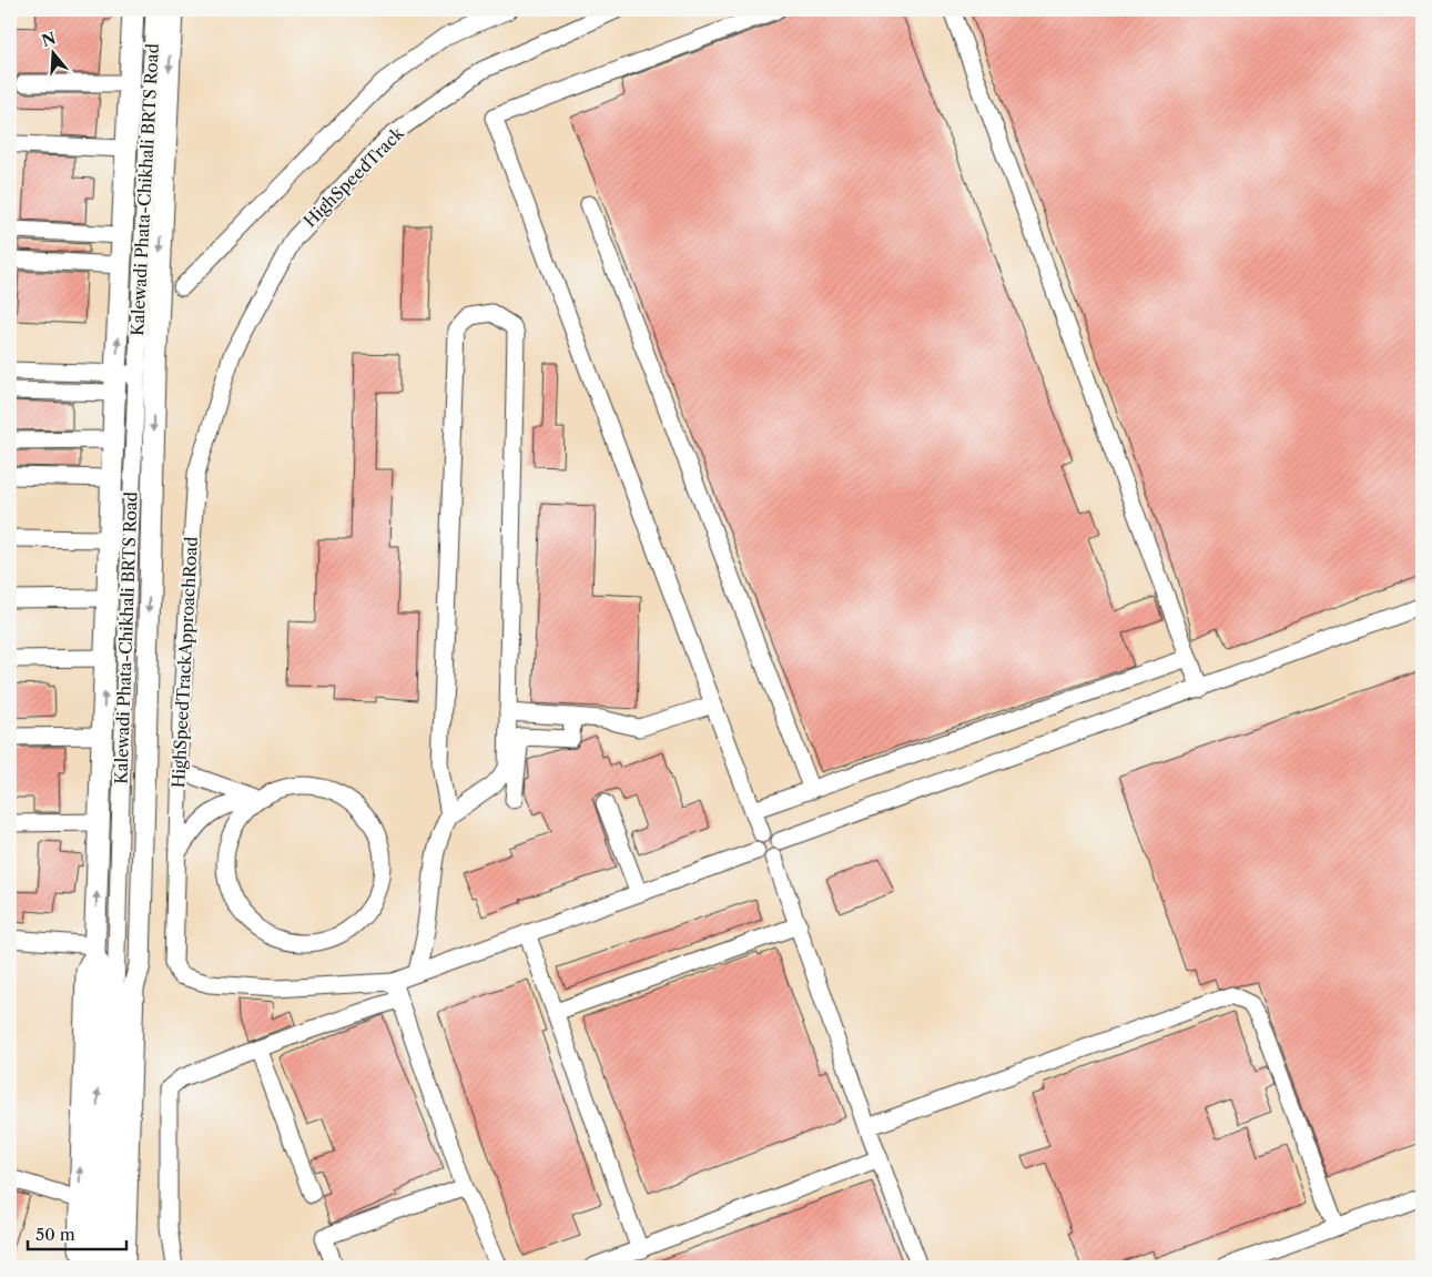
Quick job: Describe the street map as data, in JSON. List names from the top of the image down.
{
  "streets": {
    "street": ["HighSpeedTrack", "Kalewadi Phata-Chikhali BRTS Road", "HighSpeedTrackApproachRoad"]
  },
  "crossings": [
    ["HighSpeedTrack", "HighSpeedTrackApproachRoad"]
  ],
  "scale_bar": "50 m",
  "north": "top"
}
